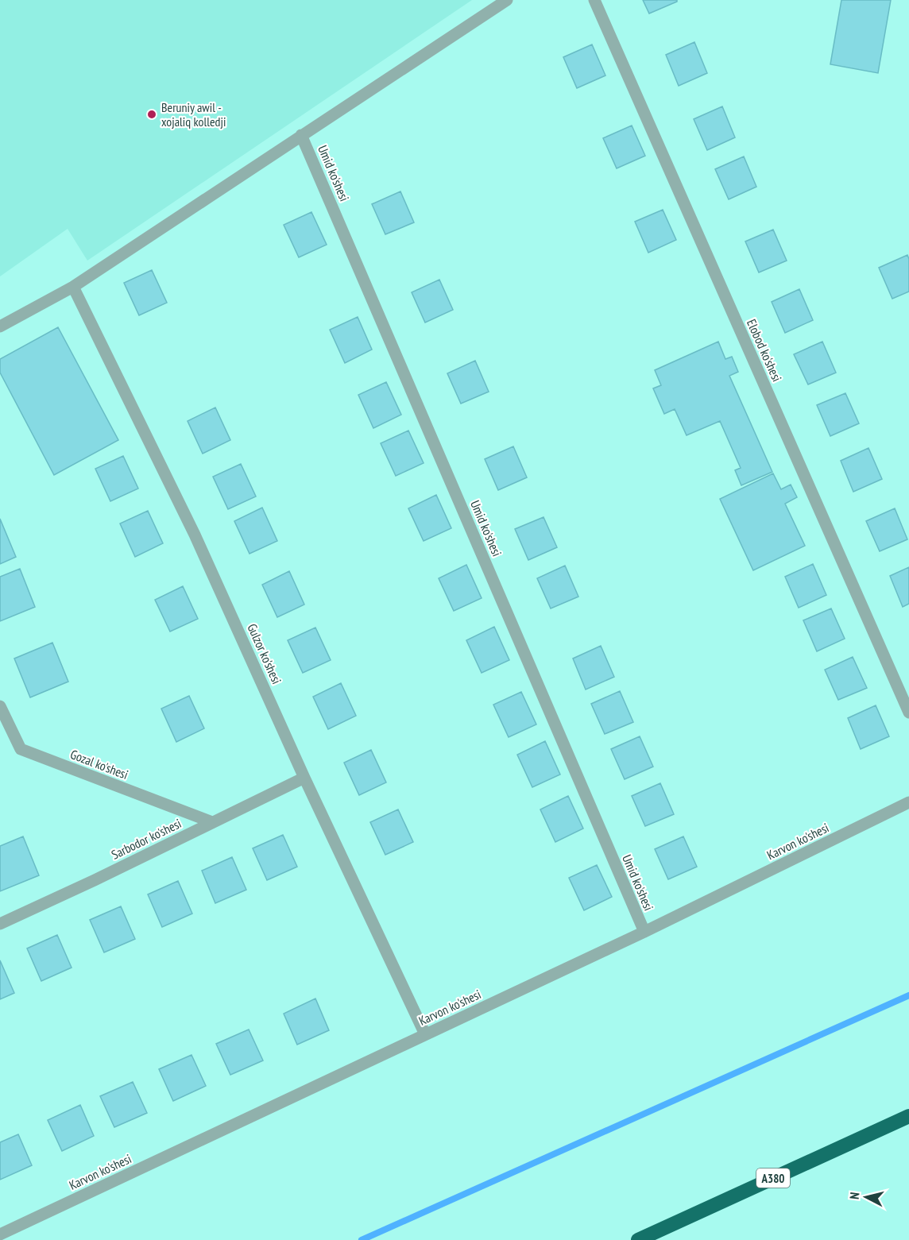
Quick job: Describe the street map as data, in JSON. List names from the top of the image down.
{
  "streets": {
    "highway": ["A380"],
    "street": [
      "Umid ko'shesi",
      "Elobod ko'shesi",
      "Gulzor ko'shesi",
      "Gozal ko'shesi",
      "Sarbodor ko'shesi",
      "Karvon ko'shesi"
    ]
  },
  "crossings": [
    ["Umid ko'shesi", "Karvon ko'shesi"],
    ["Gulzor ko'shesi", "Sarbodor ko'shesi"],
    ["Gulzor ko'shesi", "Karvon ko'shesi"],
    ["Gozal ko'shesi", "Sarbodor ko'shesi"]
  ],
  "places": ["Beruniy awil - xojaliq kolledji"],
  "north": "left"
}
